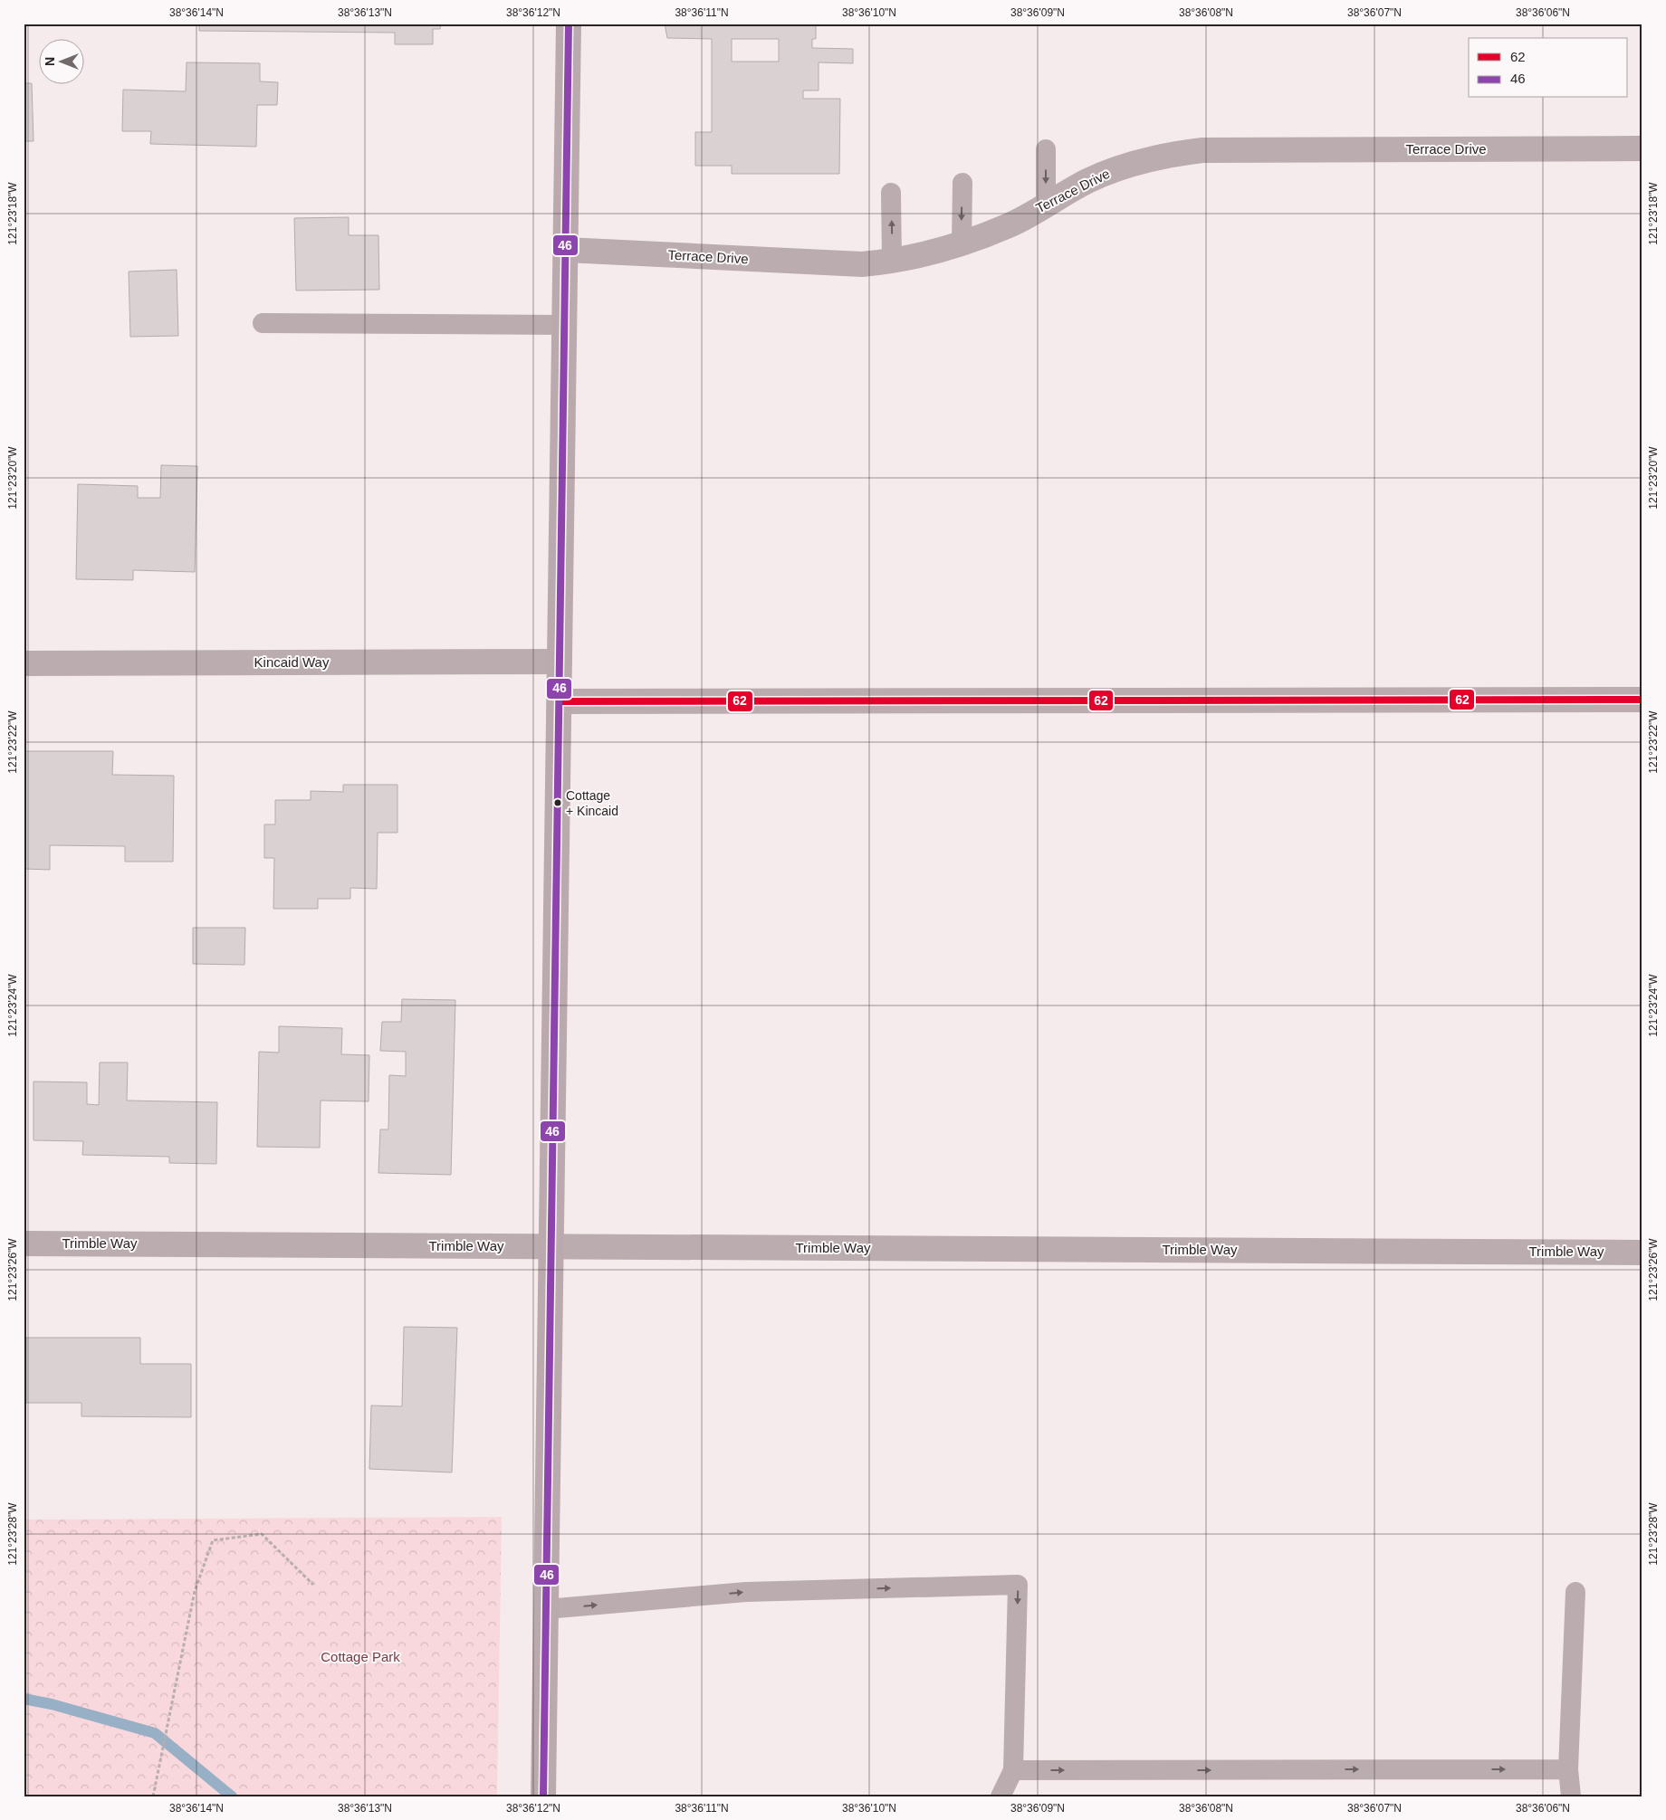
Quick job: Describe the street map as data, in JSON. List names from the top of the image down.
{
  "streets": {
    "street": ["Terrace Drive", "Kincaid Way", "Trimble Way"]
  },
  "parks": ["Cottage Park"],
  "places": ["Cottage + Kincaid"],
  "lines": ["transit line 46", "transit line 62"],
  "legend": ["62", "46"],
  "north": "left",
  "coordinates": [
    "38°36'14\"N",
    "38°36'13\"N",
    "38°36'12\"N",
    "38°36'11\"N",
    "38°36'10\"N",
    "38°36'09\"N",
    "38°36'08\"N",
    "38°36'07\"N",
    "38°36'06\"N",
    "121°23'18\"W",
    "121°23'20\"W",
    "121°23'22\"W",
    "121°23'24\"W",
    "121°23'26\"W",
    "121°23'28\"W"
  ]
}
